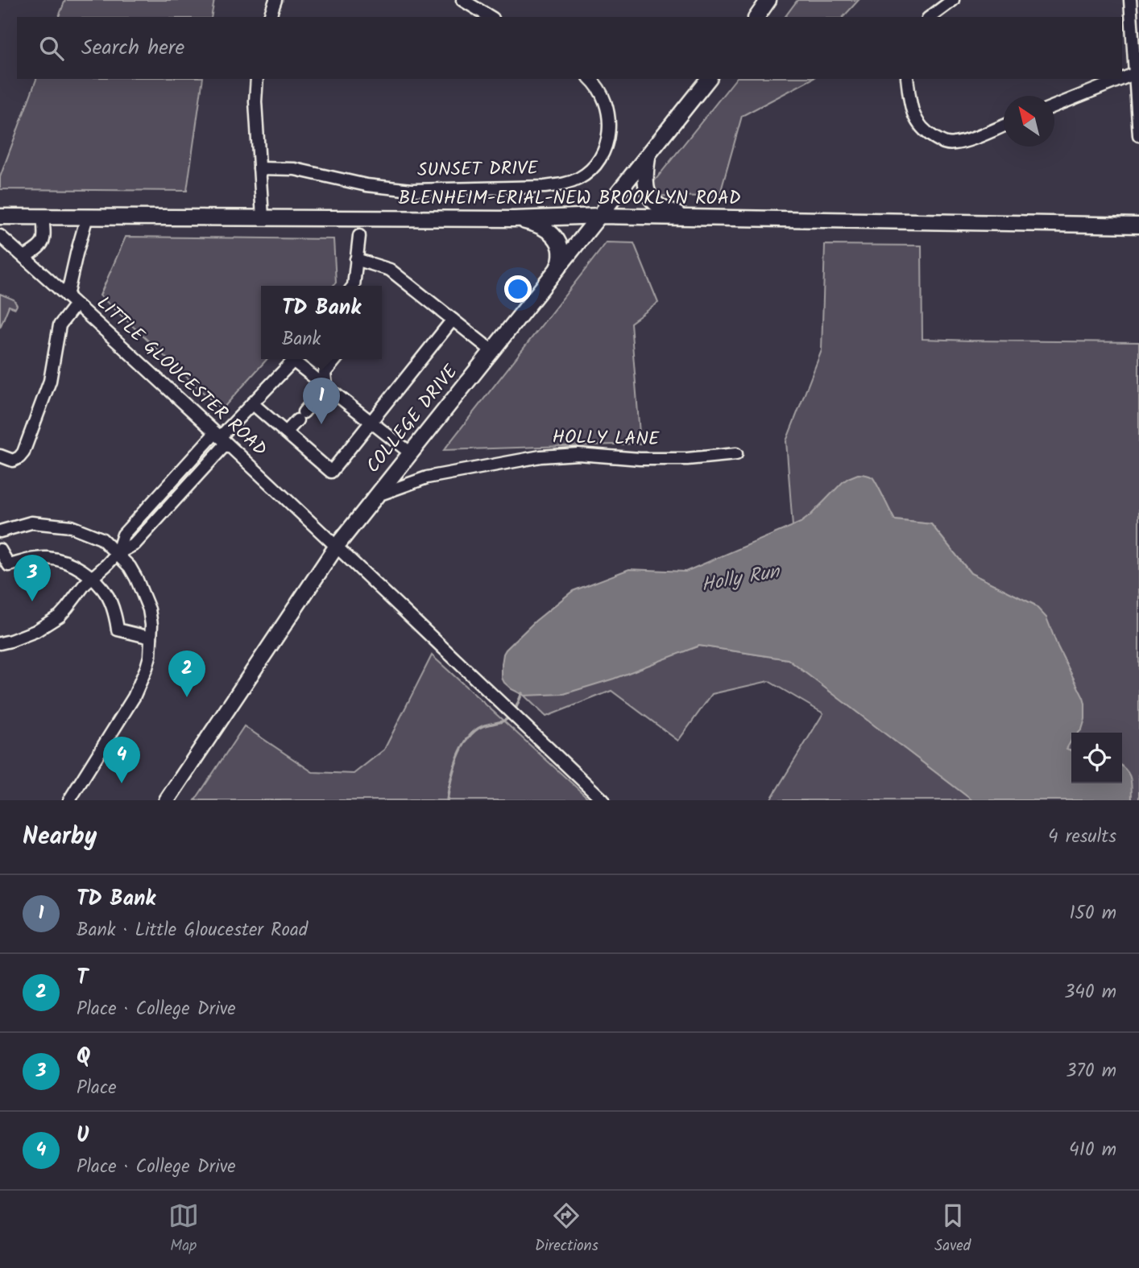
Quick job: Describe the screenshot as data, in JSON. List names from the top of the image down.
{
  "streets": {
    "main road": ["BLENHEIM-ERIAL-NEW BROOKLYN ROAD", "COLLEGE DRIVE"],
    "street": ["SUNSET DRIVE", "LITTLE GLOUCESTER ROAD", "HOLLY LANE"]
  },
  "crossings": [
    ["BLENHEIM-ERIAL-NEW BROOKLYN ROAD", "COLLEGE DRIVE"],
    ["LITTLE GLOUCESTER ROAD", "COLLEGE DRIVE"],
    ["COLLEGE DRIVE", "HOLLY LANE"]
  ],
  "water": ["Holly Run"],
  "north": "top left",
  "page": {
    "search": "Search here",
    "popup": ["TD Bank", "Bank"],
    "pins": [
      "1",
      "3",
      "2",
      "4"
    ],
    "heading": ["Nearby", "4 results"],
    "list": [
      {
        "mark": "1",
        "name": "TD Bank",
        "note": "Bank · Little Gloucester Road",
        "value": "150 m"
      },
      {
        "mark": "2",
        "name": "T",
        "note": "Place · College Drive",
        "value": "340 m"
      },
      {
        "mark": "3",
        "name": "Q",
        "note": "Place",
        "value": "370 m"
      },
      {
        "mark": "4",
        "name": "U",
        "note": "Place · College Drive",
        "value": "410 m"
      }
    ],
    "nav": ["Map", "Directions", "Saved"]
  }
}
